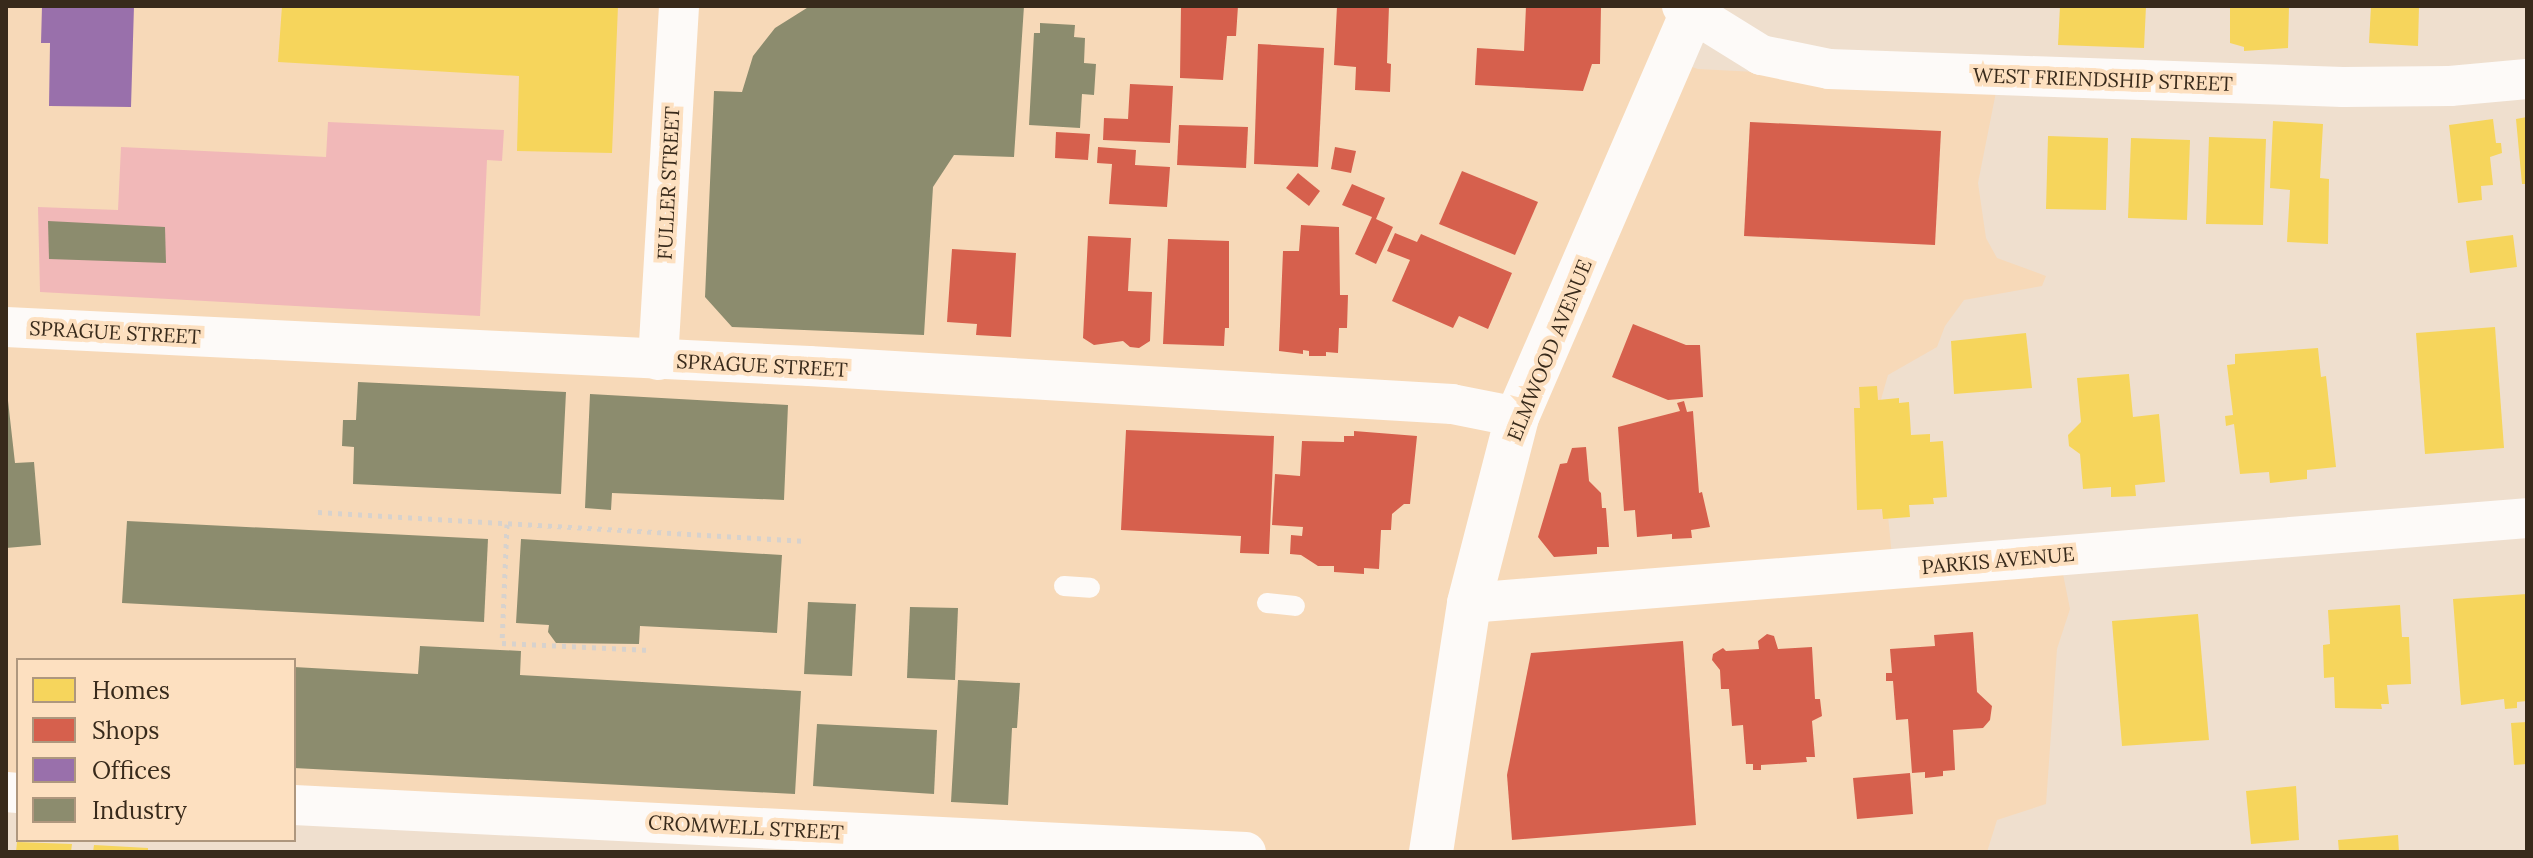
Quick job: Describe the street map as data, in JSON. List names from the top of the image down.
{
  "streets": {
    "main road": ["ELMWOOD AVENUE"],
    "street": [
      "WEST FRIENDSHIP STREET",
      "FULLER STREET",
      "SPRAGUE STREET",
      "PARKIS AVENUE",
      "CROMWELL STREET"
    ]
  },
  "crossings": [
    ["WEST FRIENDSHIP STREET", "ELMWOOD AVENUE"],
    ["FULLER STREET", "SPRAGUE STREET"],
    ["SPRAGUE STREET", "ELMWOOD AVENUE"],
    ["ELMWOOD AVENUE", "PARKIS AVENUE"]
  ],
  "legend": [
    "Homes",
    "Shops",
    "Offices",
    "Industry"
  ]
}
